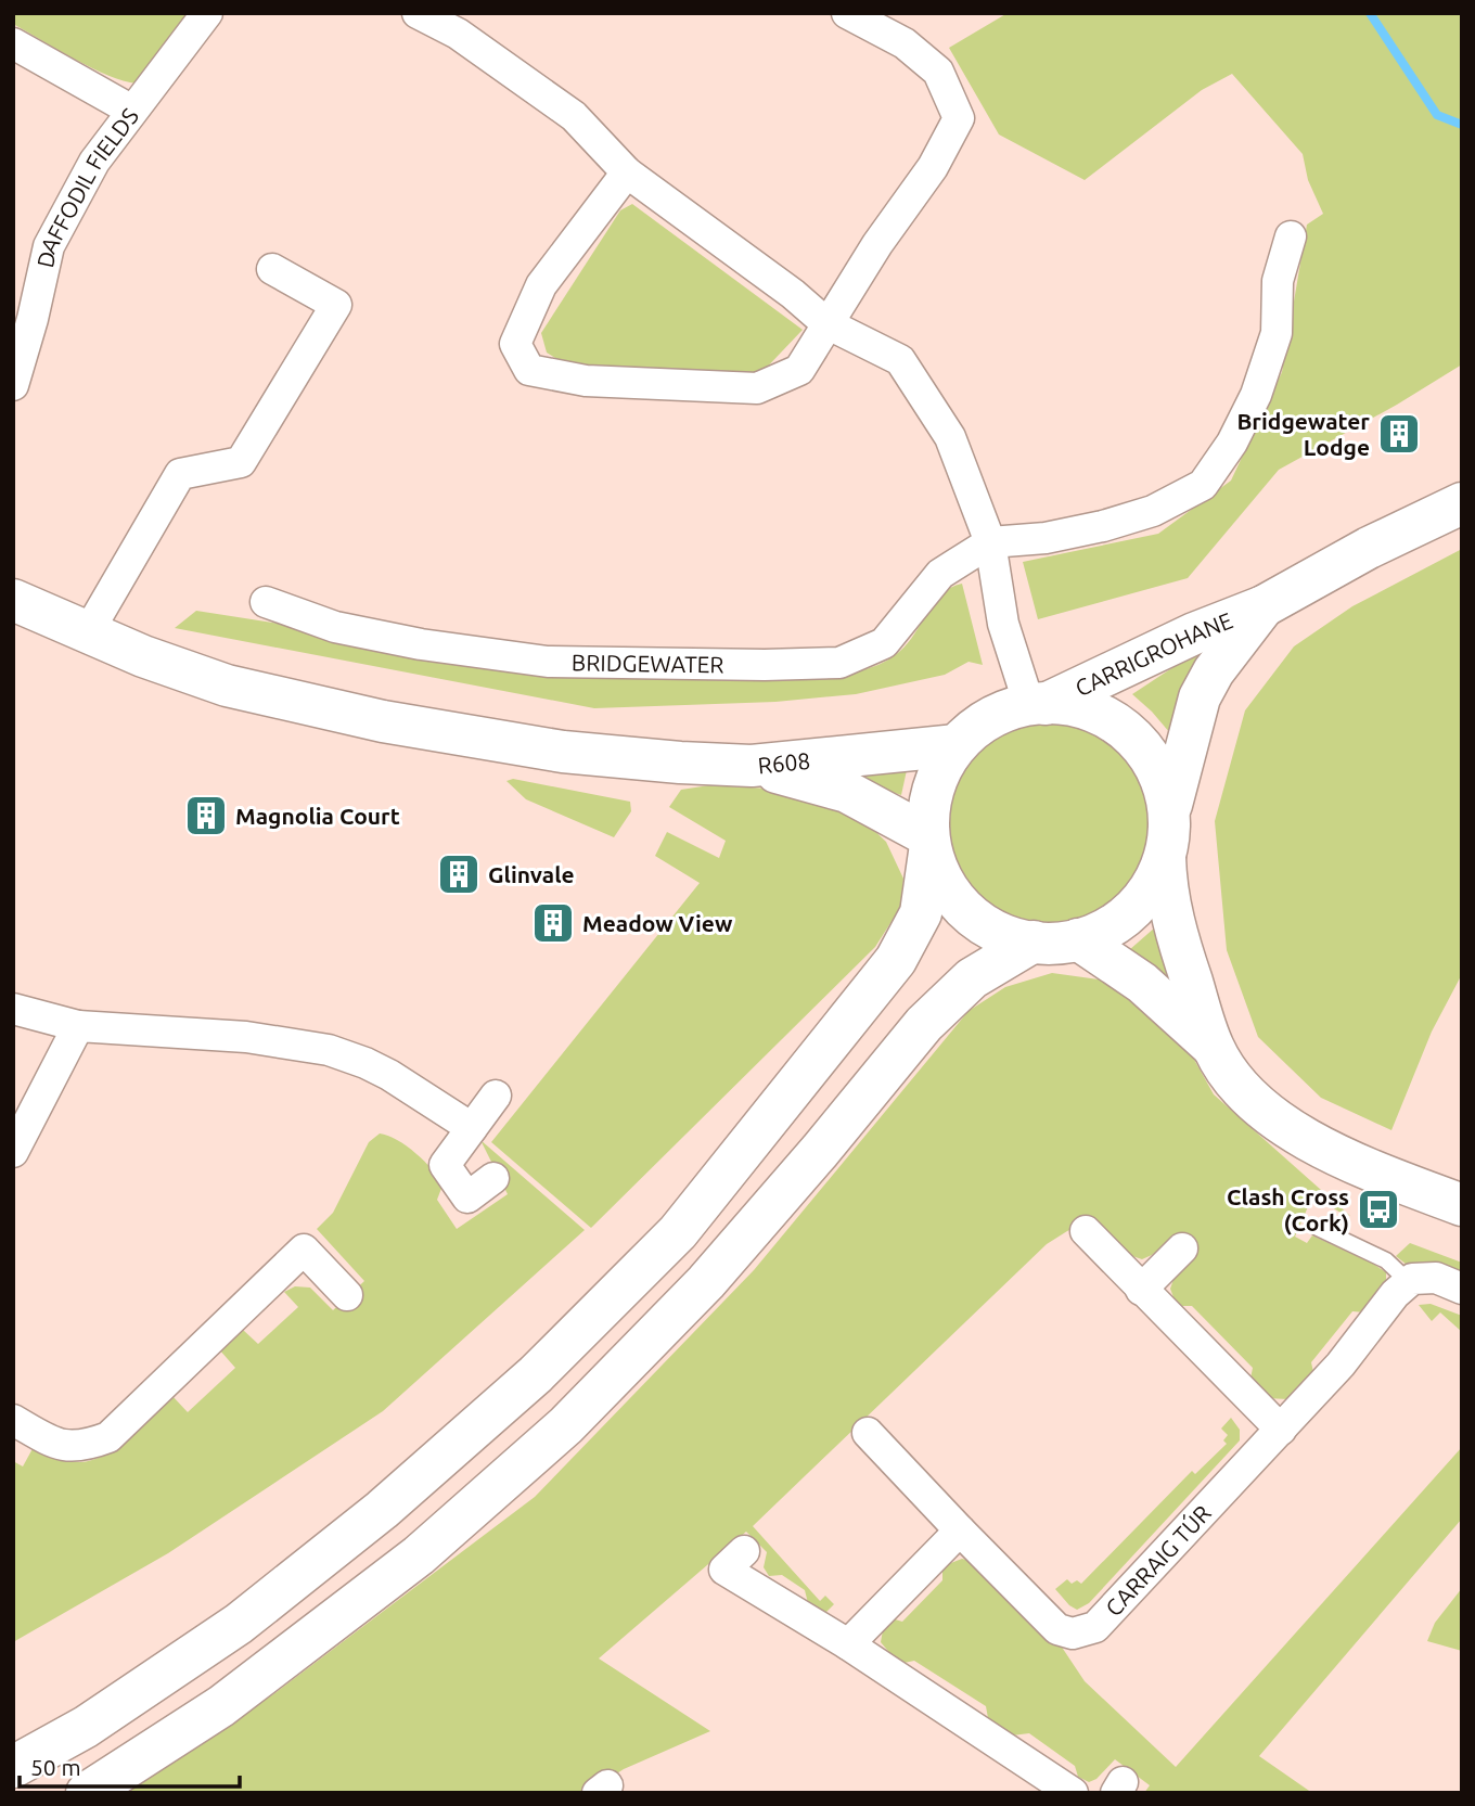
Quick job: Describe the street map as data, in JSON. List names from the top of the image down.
{
  "streets": {
    "main road": ["CARRIGROHANE", "R608"],
    "street": ["DAFFODIL FIELDS", "BRIDGEWATER", "CARRAIG TÚR"]
  },
  "crossings": [
    ["CARRIGROHANE", "R608"]
  ],
  "places": {
    "building": [
      "Bridgewater Lodge",
      "Magnolia Court",
      "Glinvale",
      "Meadow View"
    ],
    "bus stop": ["Clash Cross (Cork)"]
  },
  "scale_bar": "50 m"
}
